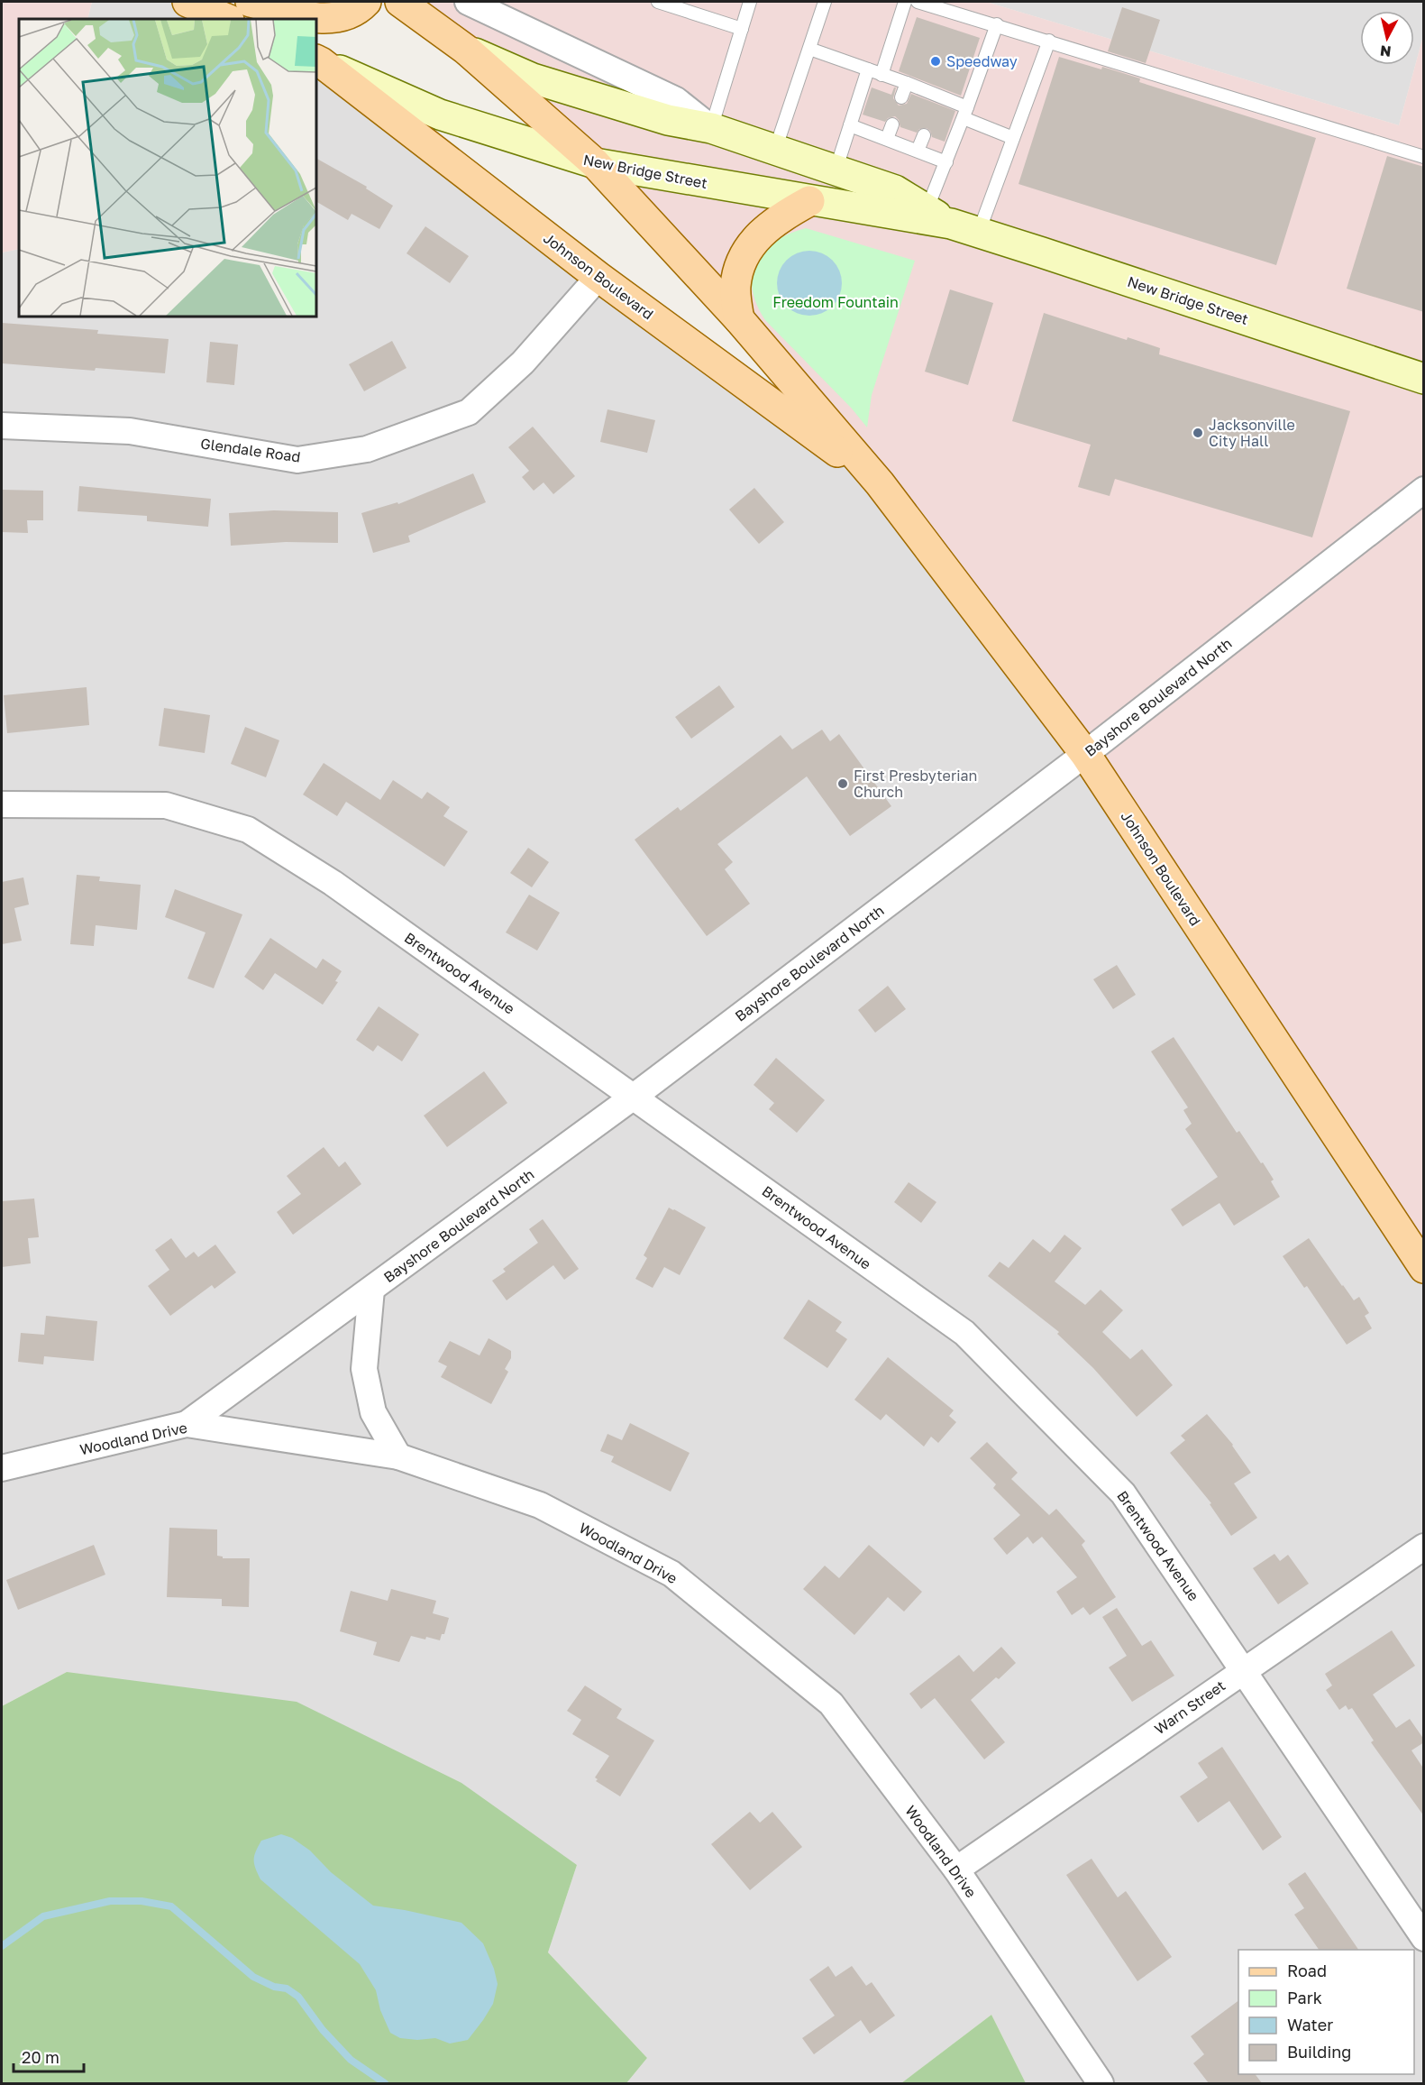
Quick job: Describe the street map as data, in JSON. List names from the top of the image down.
{
  "streets": {
    "main road": ["New Bridge Street", "Johnson Boulevard"],
    "street": [
      "Glendale Road",
      "Bayshore Boulevard North",
      "Brentwood Avenue",
      "Woodland Drive",
      "Warn Street"
    ]
  },
  "crossings": [
    ["New Bridge Street", "Johnson Boulevard"],
    ["Johnson Boulevard", "Glendale Road"],
    ["Johnson Boulevard", "Bayshore Boulevard North"],
    ["Bayshore Boulevard North", "Brentwood Avenue"],
    ["Bayshore Boulevard North", "Woodland Drive"],
    ["Brentwood Avenue", "Warn Street"],
    ["Woodland Drive", "Warn Street"]
  ],
  "parks": ["Freedom Fountain"],
  "places": ["Speedway", "Jacksonville City Hall", "First Presbyterian Church"],
  "legend": [
    "Road",
    "Park",
    "Water",
    "Building"
  ],
  "scale_bar": "20 m",
  "north": "bottom"
}
